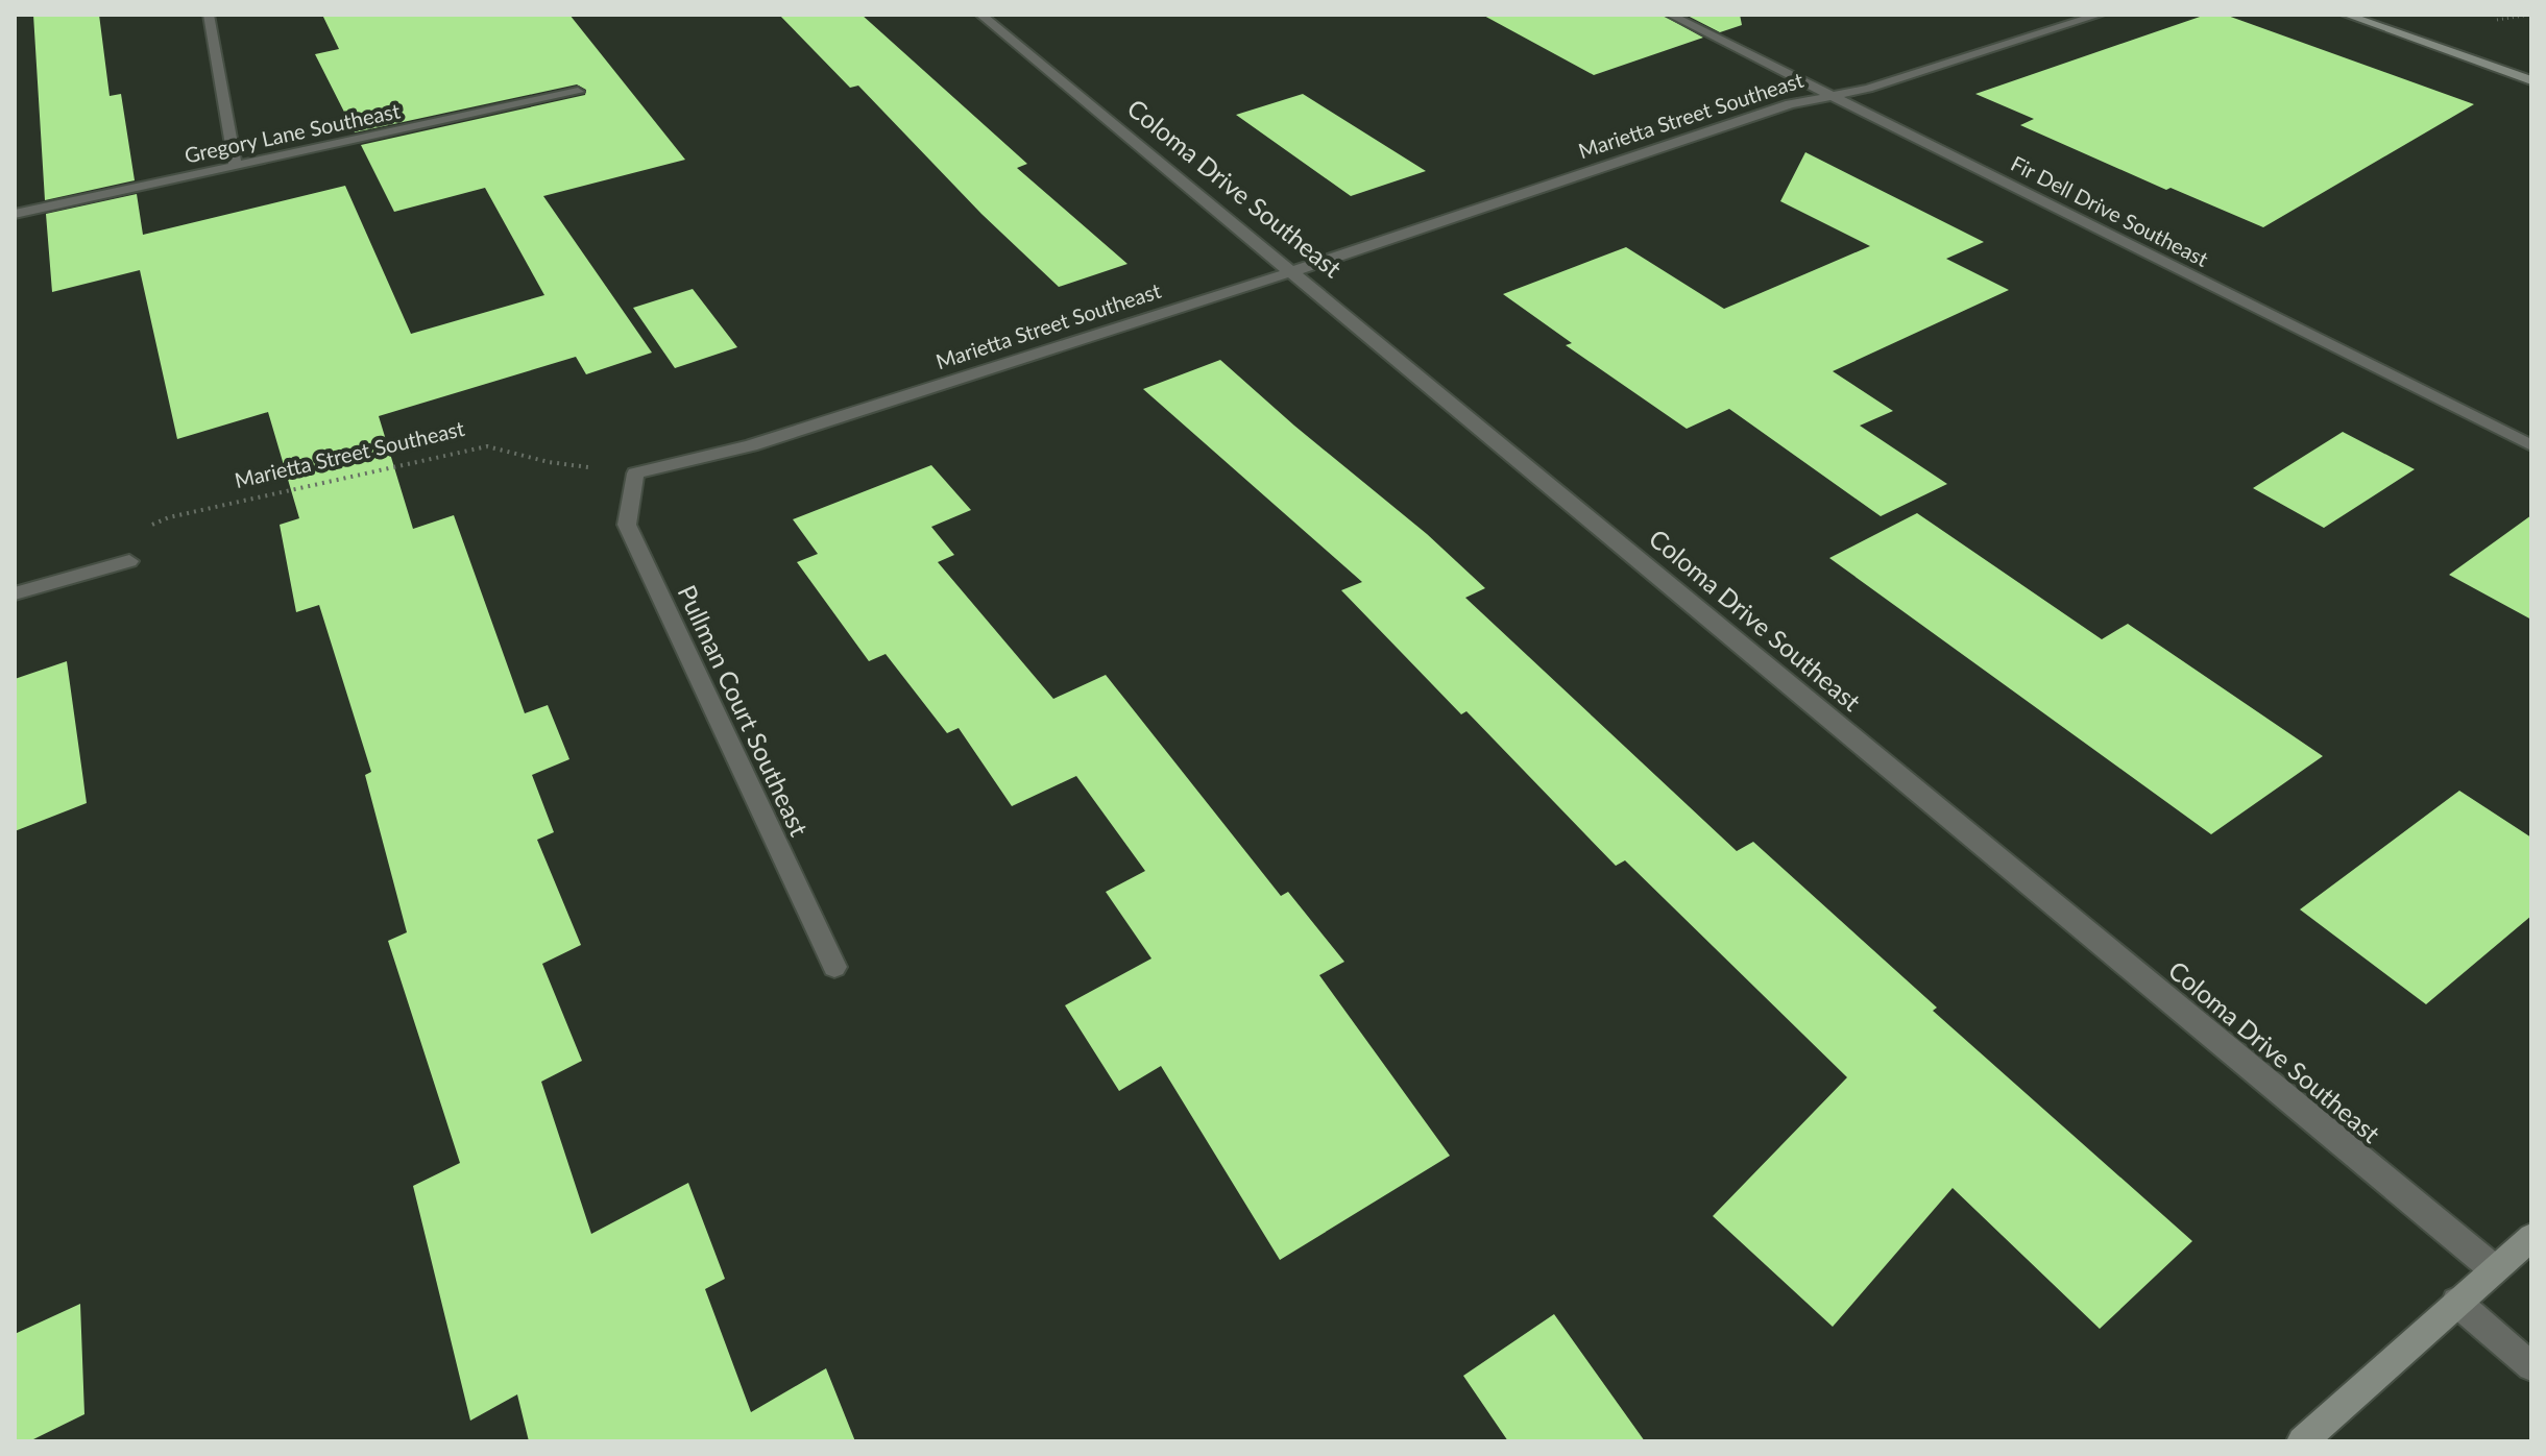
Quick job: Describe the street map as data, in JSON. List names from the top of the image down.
{
  "streets": {
    "street": [
      "Marietta Street Southeast",
      "Gregory Lane Southeast",
      "Coloma Drive Southeast",
      "Fir Dell Drive Southeast",
      "Pullman Court Southeast"
    ]
  },
  "crossings": [
    ["Marietta Street Southeast", "Coloma Drive Southeast"],
    ["Marietta Street Southeast", "Fir Dell Drive Southeast"],
    ["Marietta Street Southeast", "Pullman Court Southeast"]
  ]
}
